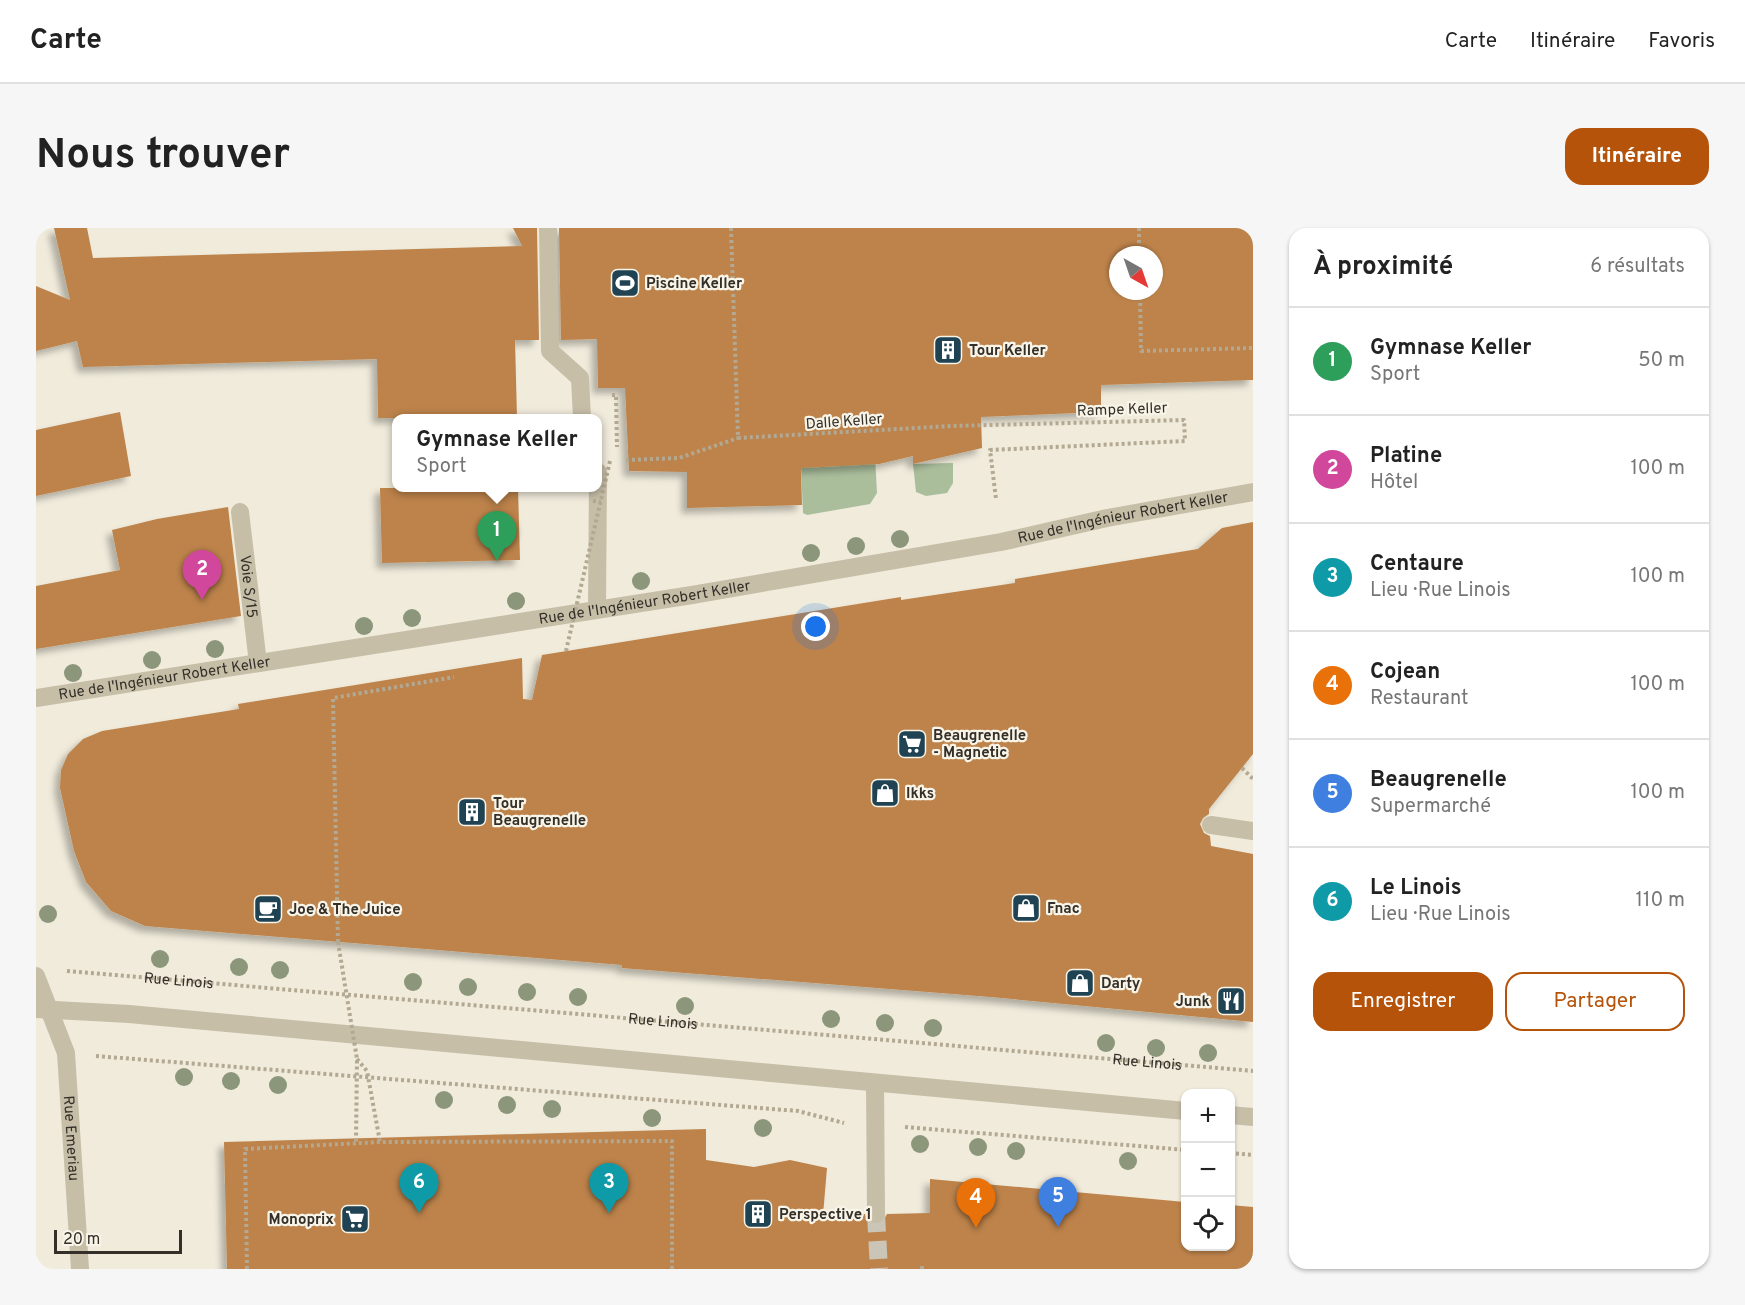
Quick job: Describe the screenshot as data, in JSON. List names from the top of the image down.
{
  "streets": {
    "street": ["Rue de l'Ingénieur Robert Keller", "Voie S/15", "Rue Emeriau"],
    "path": ["Rampe Keller", "Dalle Keller", "Rue Linois"]
  },
  "crossings": [
    ["Rampe Keller", "Dalle Keller"],
    ["Rue de l'Ingénieur Robert Keller", "Voie S/15"]
  ],
  "places": {
    "sports": ["Piscine Keller"],
    "building": ["Tour Keller", "Tour Beaugrenelle", "Perspective 1"],
    "supermarket": ["Beaugrenelle - Magnetic", "Monoprix"],
    "shop": ["Ikks", "Fnac", "Darty"],
    "cafe": ["Joe & The Juice"],
    "restaurant": ["Junk"]
  },
  "scale_bar": "20 m",
  "north": "bottom right",
  "page": {
    "header": "Carte",
    "nav": ["Carte", "Itinéraire", "Favoris"],
    "buttons": [
      "Itinéraire",
      ["Enregistrer", "Partager"]
    ],
    "title": "Nous trouver",
    "heading": ["À proximité", "6 résultats"],
    "list": [
      {
        "mark": "1",
        "name": "Gymnase Keller",
        "note": "Sport",
        "value": "50 m"
      },
      {
        "mark": "2",
        "name": "Platine",
        "note": "Hôtel",
        "value": "100 m"
      },
      {
        "mark": "3",
        "name": "Centaure",
        "note": "Lieu · Rue Linois",
        "value": "100 m"
      },
      {
        "mark": "4",
        "name": "Cojean",
        "note": "Restaurant",
        "value": "100 m"
      },
      {
        "mark": "5",
        "name": "Beaugrenelle",
        "note": "Supermarché",
        "value": "100 m"
      },
      {
        "mark": "6",
        "name": "Le Linois",
        "note": "Lieu · Rue Linois",
        "value": "110 m"
      }
    ],
    "popup": ["Gymnase Keller", "Sport"],
    "pins": [
      "1",
      "2",
      "3",
      "6",
      "5",
      "4"
    ],
    "map_buttons": ["+", "−"],
    "scale": "20 m"
  }
}
